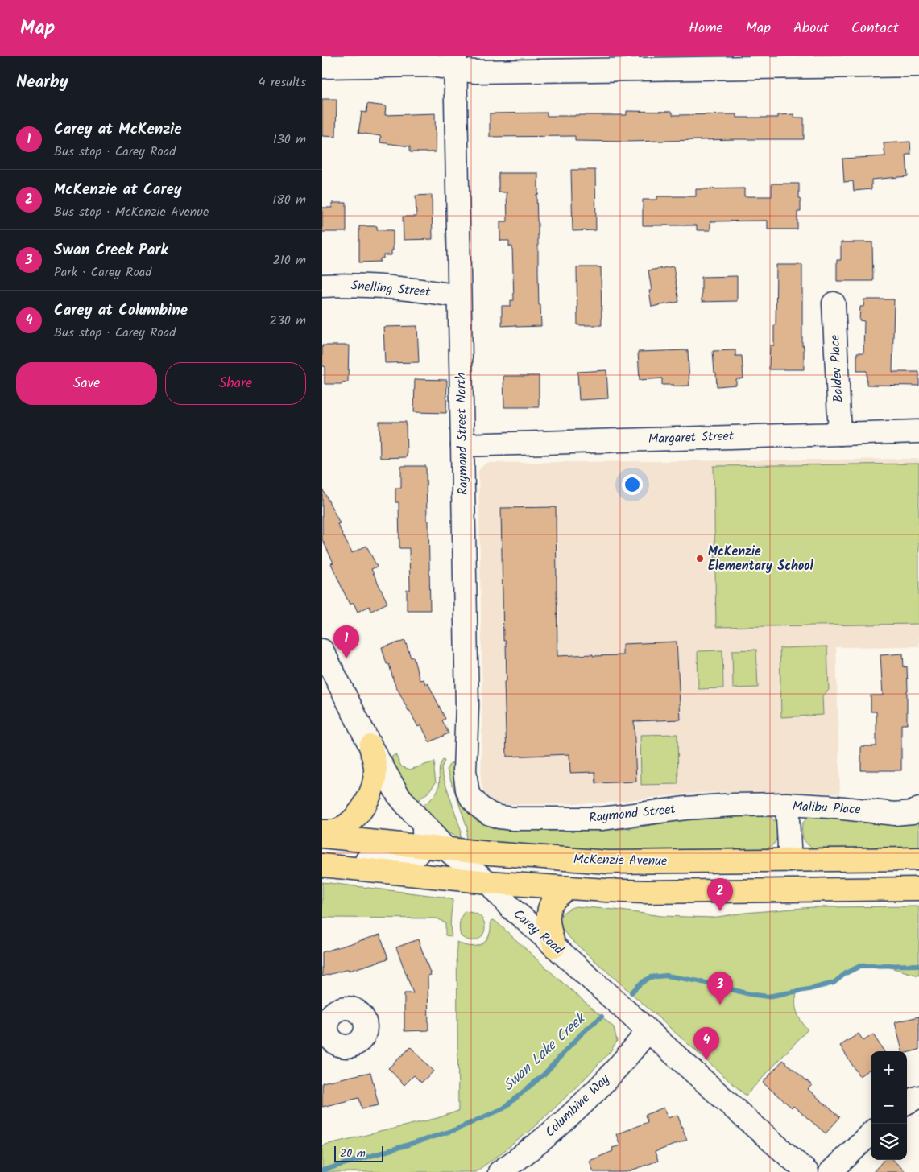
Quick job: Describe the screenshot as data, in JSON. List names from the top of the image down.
{
  "streets": {
    "main road": ["McKenzie Avenue"],
    "street": [
      "Snelling Street",
      "Baldev Place",
      "Raymond Street North",
      "Margaret Street",
      "Malibu Place",
      "Raymond Street",
      "Carey Road",
      "Columbine Way"
    ]
  },
  "crossings": [
    ["Snelling Street", "Raymond Street North"],
    ["Baldev Place", "Margaret Street"],
    ["Raymond Street North", "Margaret Street"],
    ["Raymond Street North", "Raymond Street"],
    ["Malibu Place", "Raymond Street"],
    ["Malibu Place", "McKenzie Avenue"],
    ["McKenzie Avenue", "Carey Road"],
    ["Carey Road", "Columbine Way"]
  ],
  "water": ["Swan Lake Creek"],
  "places": ["McKenzie Elementary School"],
  "scale_bar": "20 m",
  "page": {
    "header": "Map",
    "nav": [
      "Home",
      "Map",
      "About",
      "Contact"
    ],
    "heading": ["Nearby", "4 results"],
    "list": [
      {
        "mark": "1",
        "name": "Carey at McKenzie",
        "note": "Bus stop · Carey Road",
        "value": "130 m"
      },
      {
        "mark": "2",
        "name": "McKenzie at Carey",
        "note": "Bus stop · McKenzie Avenue",
        "value": "180 m"
      },
      {
        "mark": "3",
        "name": "Swan Creek Park",
        "note": "Park · Carey Road",
        "value": "210 m"
      },
      {
        "mark": "4",
        "name": "Carey at Columbine",
        "note": "Bus stop · Carey Road",
        "value": "230 m"
      }
    ],
    "buttons": ["Save", "Share"],
    "pins": [
      "1",
      "2",
      "3",
      "4"
    ],
    "map_buttons": ["+", "−"],
    "scale": "20 m"
  }
}
